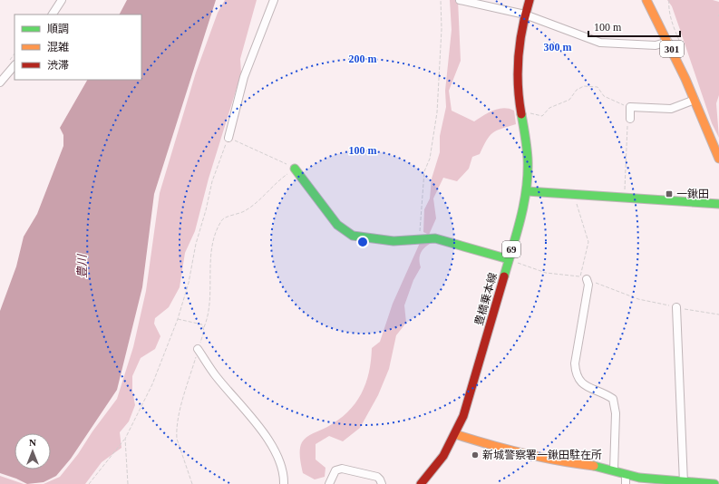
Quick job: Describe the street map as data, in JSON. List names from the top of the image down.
{
  "streets": {
    "main road": ["301", "69", "豊橋乗本線"]
  },
  "water": ["豊川"],
  "places": {
    "transit": ["一鍬田"],
    "other": ["新城警察署一鍬田駐在所"]
  },
  "legend": ["順調", "混雑", "渋滞"],
  "scale_bar": "100 m",
  "north": "top",
  "rings": ["300 m", "200 m", "100 m"]
}
